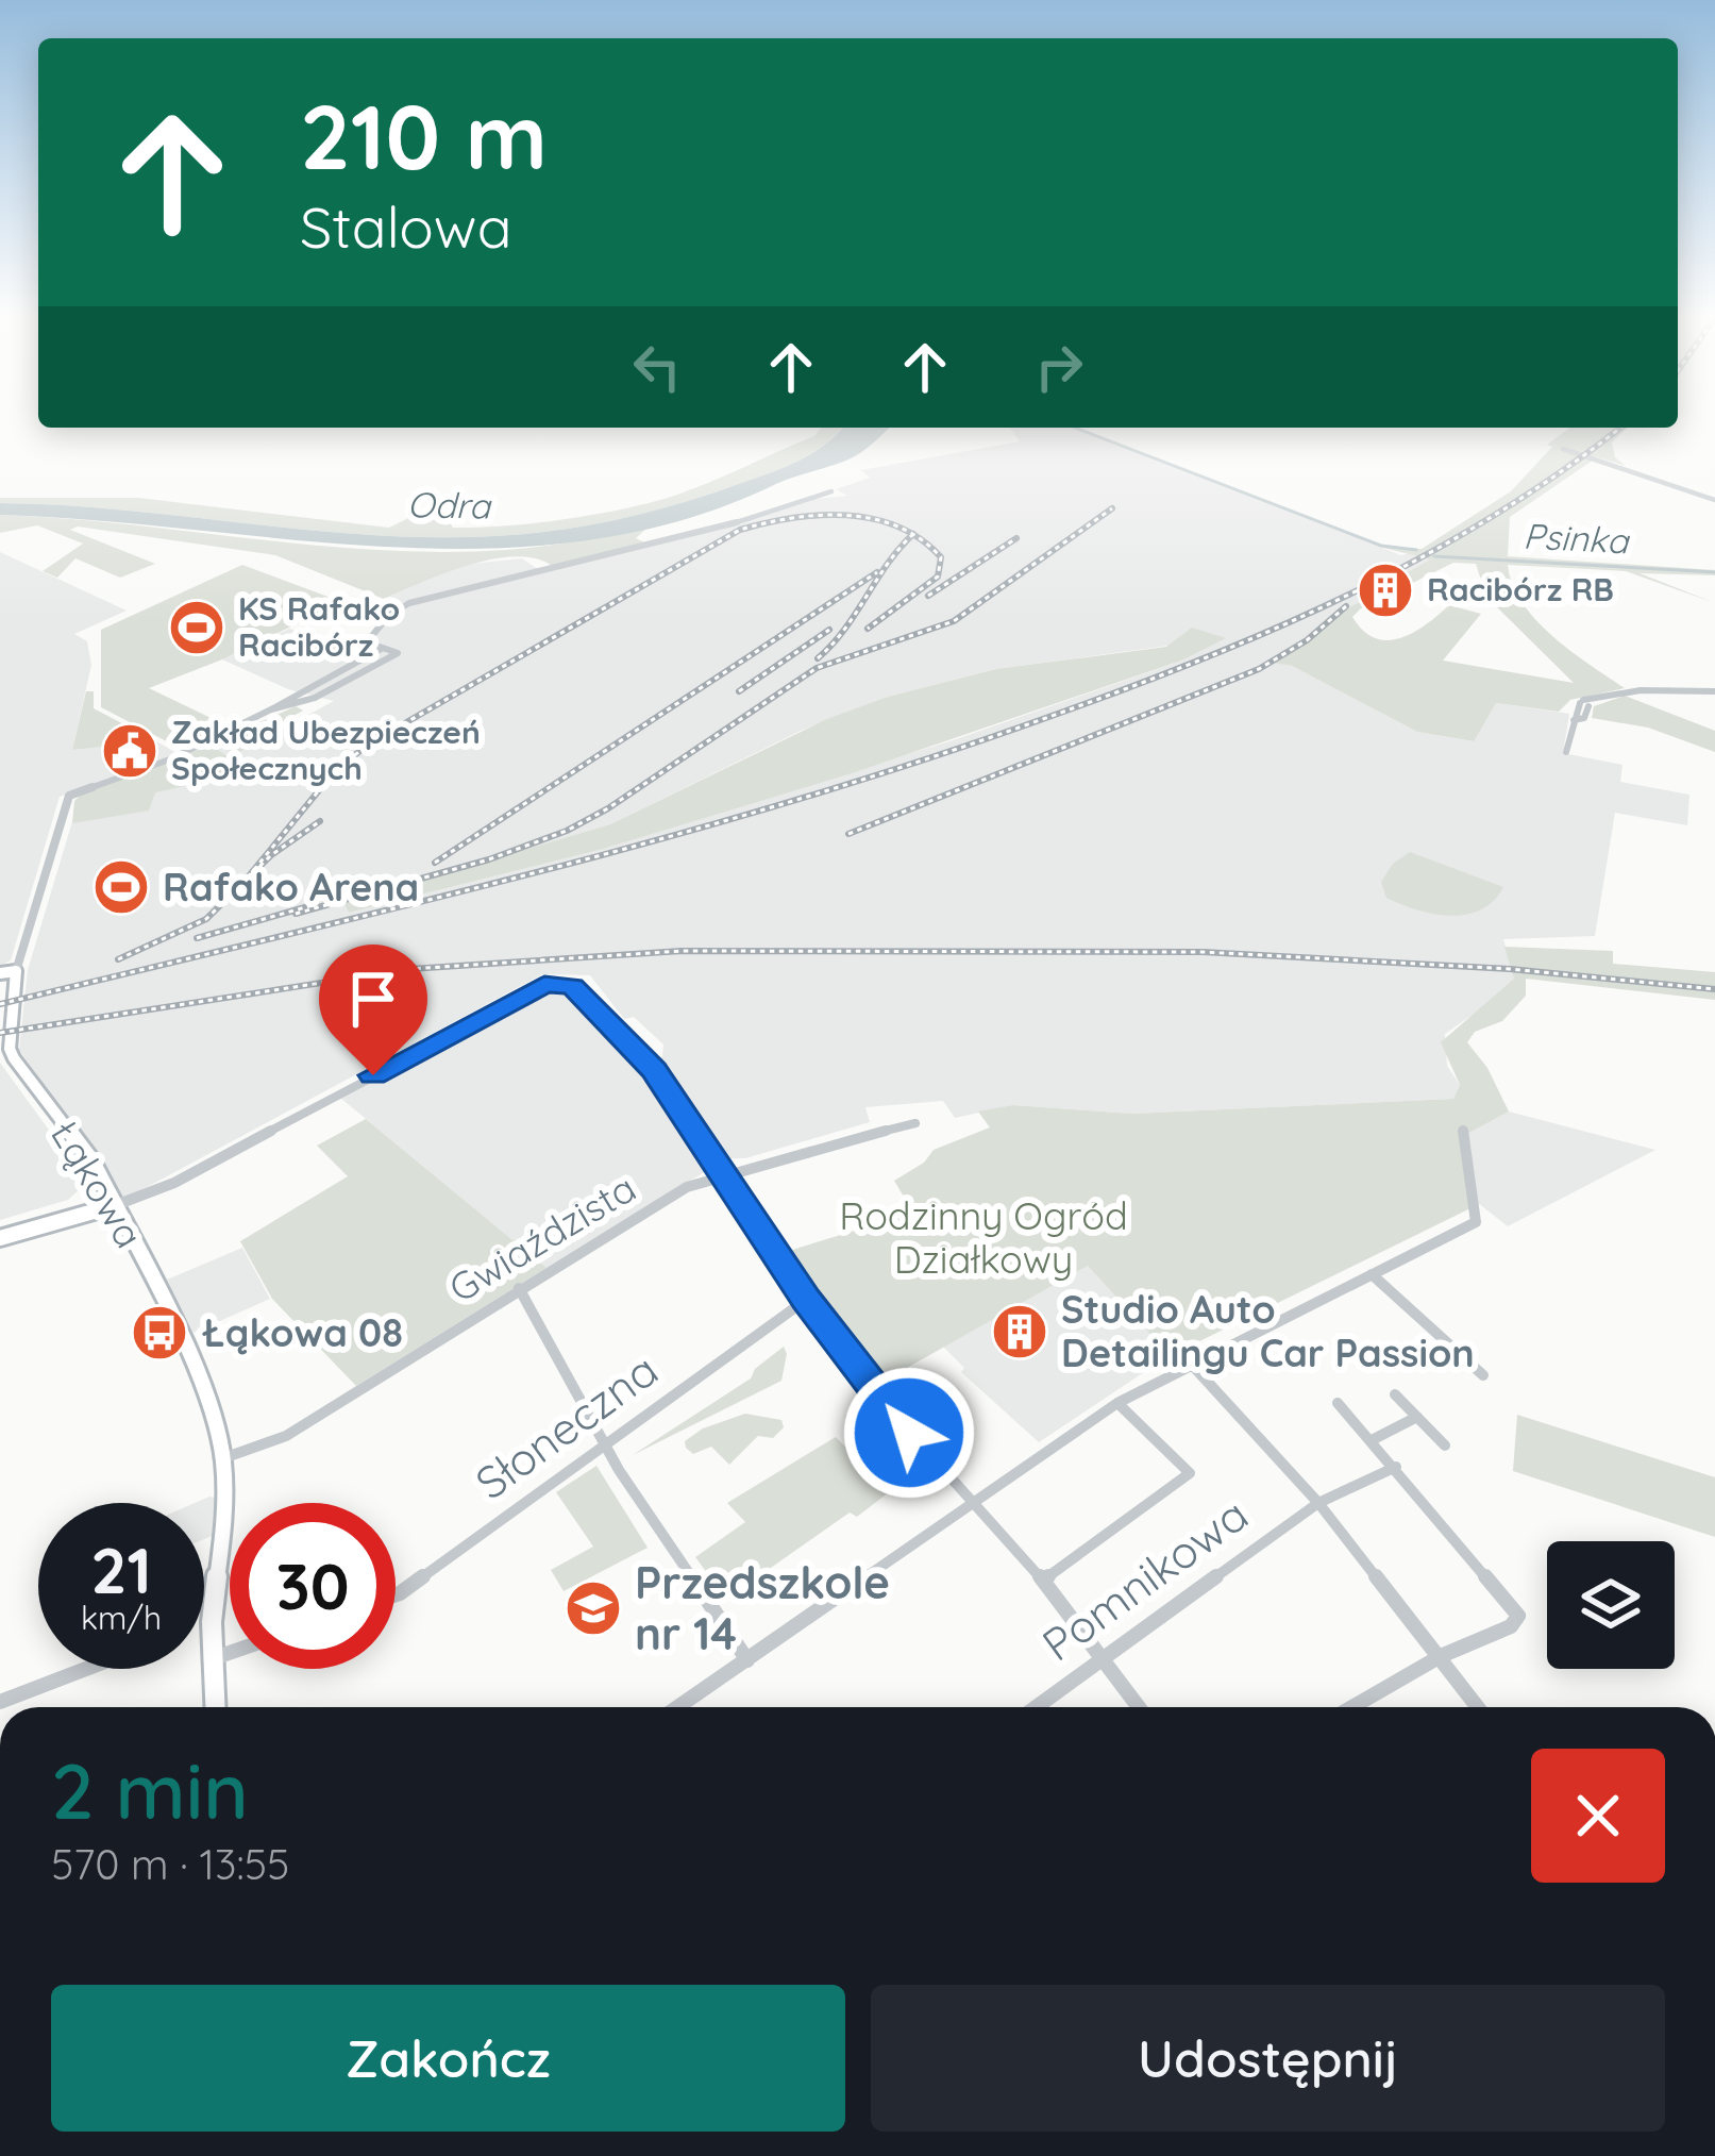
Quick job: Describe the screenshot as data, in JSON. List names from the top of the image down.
{
  "streets": {
    "main road": ["Łąkowa"],
    "street": ["Gwiaździsta", "Słoneczna", "Pomnikowa"]
  },
  "crossings": [
    ["Łąkowa", "Gwiaździsta"]
  ],
  "water": ["Odra", "Psinka"],
  "parks": ["Rodzinny Ogród Działkowy"],
  "places": {
    "building": ["Racibórz RB", "Studio Auto Detailingu Car Passion"],
    "sports": ["KS Rafako Racibórz", "Rafako Arena"],
    "public building": ["Zakład Ubezpieczeń Społecznych"],
    "bus stop": ["Łąkowa 08"],
    "school or university": ["Przedszkole nr 14"]
  },
  "page": {
    "turn": ["210 m", "Stalowa"],
    "speed": "21 km/h",
    "limit": "30",
    "heading": ["2 min", "570 m · 13:55"],
    "buttons": ["Zakończ", "Udostępnij"]
  }
}
